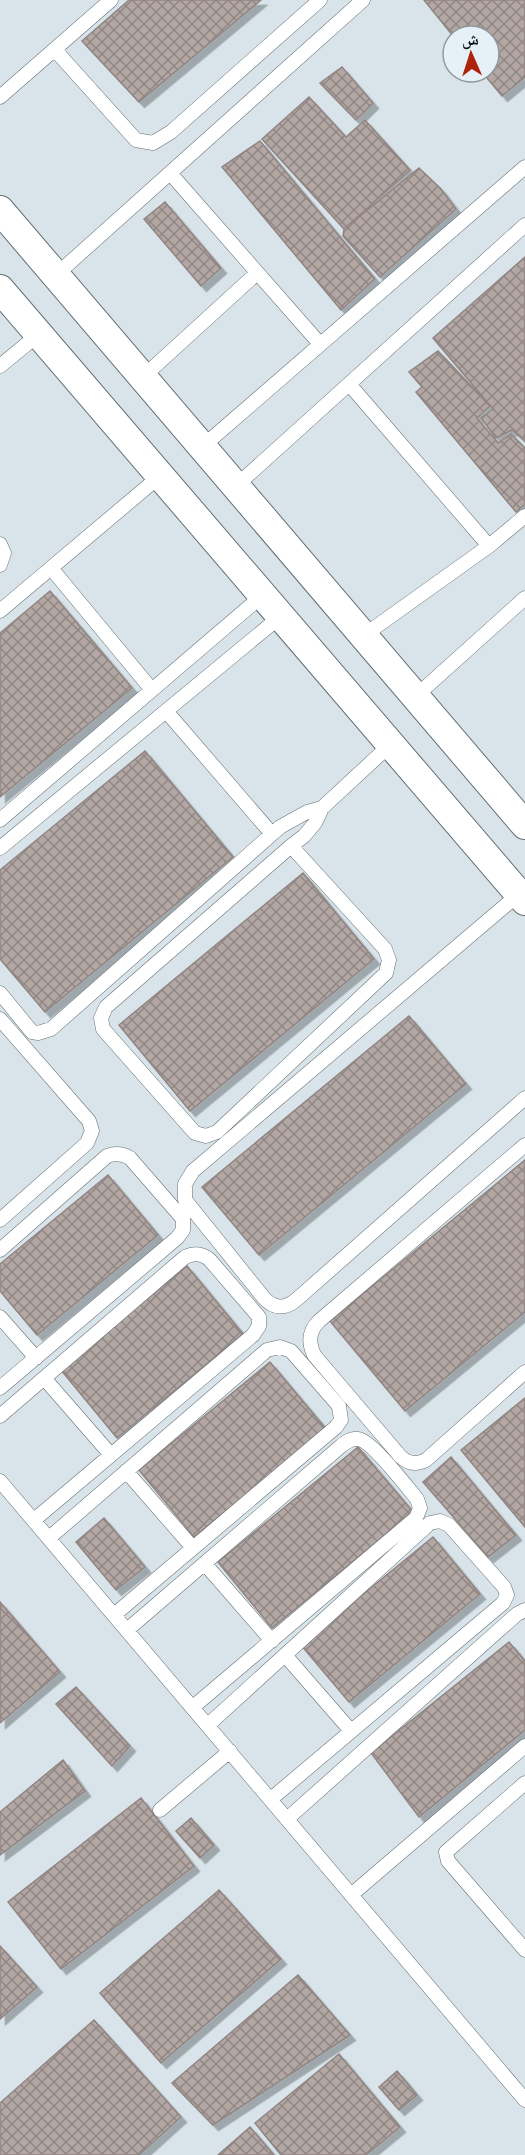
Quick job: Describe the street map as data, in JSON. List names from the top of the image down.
{
  "north": "top"
}
